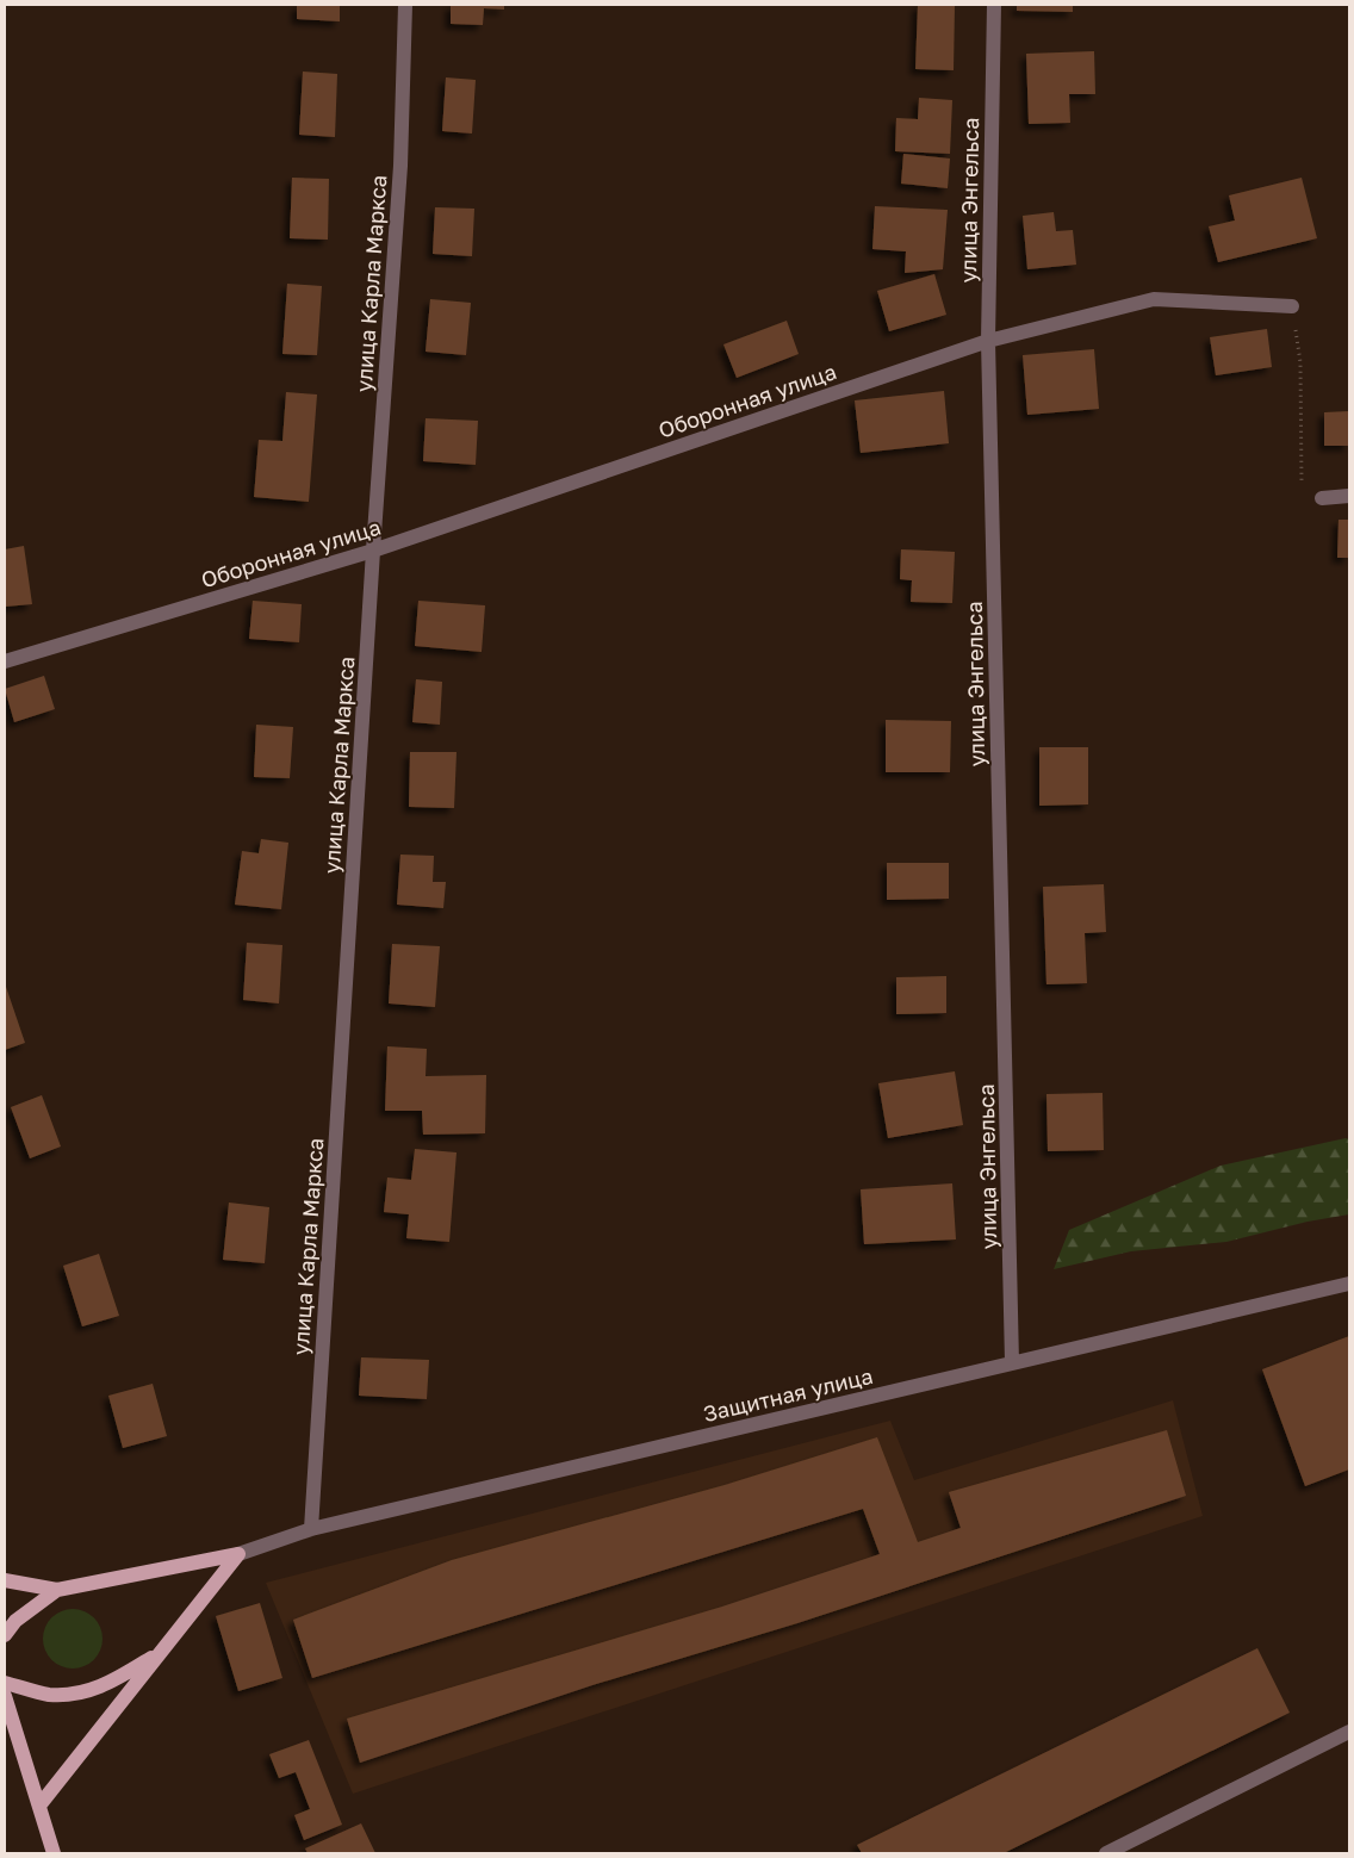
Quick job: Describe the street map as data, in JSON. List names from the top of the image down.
{
  "streets": {
    "street": [
      "улица Энгельса",
      "улица Карла Маркса",
      "Оборонная улица",
      "Защитная улица"
    ]
  },
  "crossings": [
    ["улица Энгельса", "Оборонная улица"],
    ["улица Энгельса", "Защитная улица"],
    ["улица Карла Маркса", "Оборонная улица"],
    ["улица Карла Маркса", "Защитная улица"]
  ]
}
